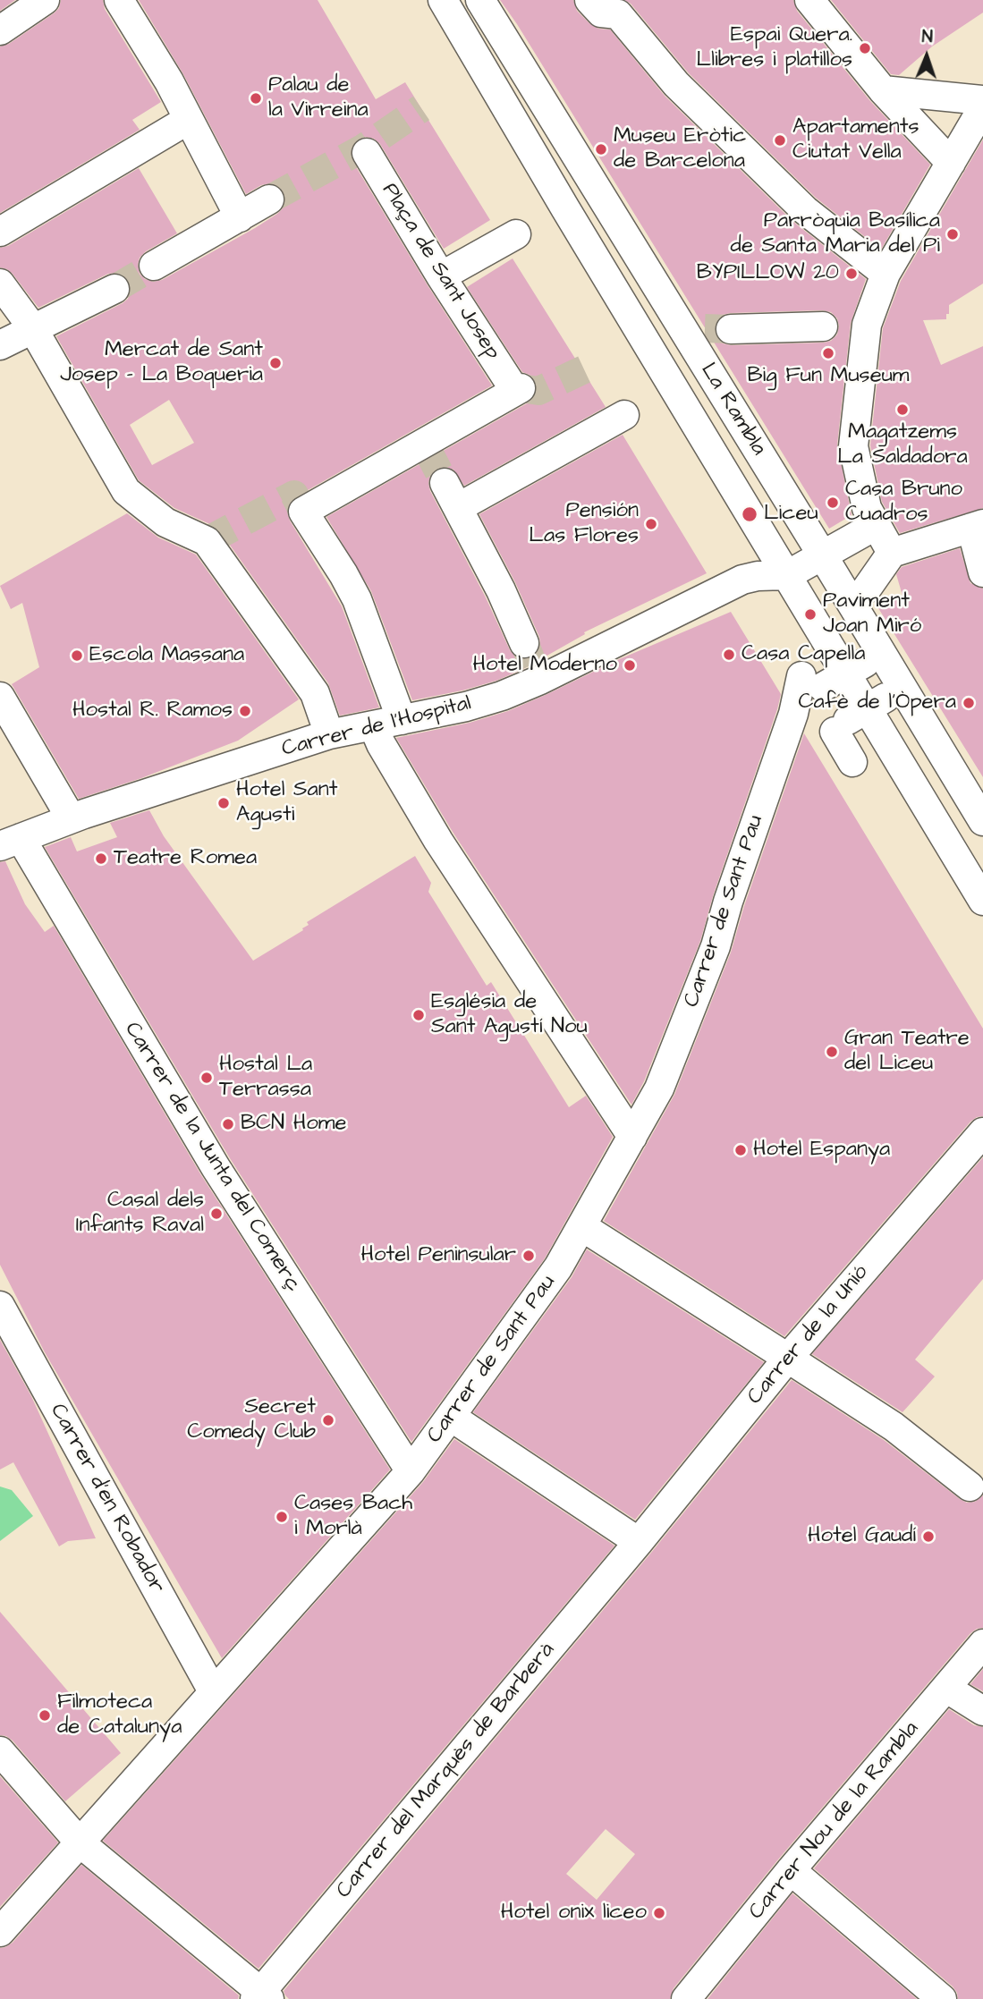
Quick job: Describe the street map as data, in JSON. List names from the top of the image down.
{
  "streets": {
    "street": [
      "Plaça de Sant Josep",
      "La Rambla",
      "Carrer de l'Hospital",
      "Carrer de Sant Pau",
      "Carrer de la Junta del Comerç",
      "Carrer de la Unió",
      "Carrer d'en Robador",
      "Carrer del Marquès de Barberà",
      "Carrer Nou de la Rambla"
    ]
  },
  "crossings": [
    ["Plaça de Sant Josep", "Carrer de l'Hospital"],
    ["La Rambla", "Carrer de l'Hospital"],
    ["La Rambla", "Carrer de Sant Pau"],
    ["Carrer de l'Hospital", "Carrer de la Junta del Comerç"],
    ["Carrer de Sant Pau", "Carrer de la Junta del Comerç"],
    ["Carrer de Sant Pau", "Carrer d'en Robador"],
    ["Carrer de la Unió", "Carrer del Marquès de Barberà"]
  ],
  "places": [
    "Espai Quera. Llibres i platillos",
    "Palau de la Virreina",
    "Apartaments Ciutat Vella",
    "Museu Eròtic de Barcelona",
    "Parròquia Basílica de Santa Maria del Pi",
    "BYPILLOW 20",
    "Big Fun Museum",
    "Mercat de Sant Josep - La Boqueria",
    "Magatzems La Saldadora",
    "Casa Bruno Cuadros",
    "Liceu",
    "Pensión Las Flores",
    "Paviment Joan Miró",
    "Casa Capella",
    "Escola Massana",
    "Hotel Moderno",
    "Cafè de l'Òpera",
    "Hostal R. Ramos",
    "Hotel Sant Agusti",
    "Teatre Romea",
    "Església de Sant Agustí Nou",
    "Gran Teatre del Liceu",
    "Hostal La Terrassa",
    "BCN Home",
    "Hotel Espanya",
    "Casal dels Infants Raval",
    "Hotel Peninsular",
    "Secret Comedy Club",
    "Cases Bach i Morlà",
    "Hotel Gaudí",
    "Filmoteca de Catalunya",
    "Hotel onix liceo"
  ],
  "north": "top"
}
